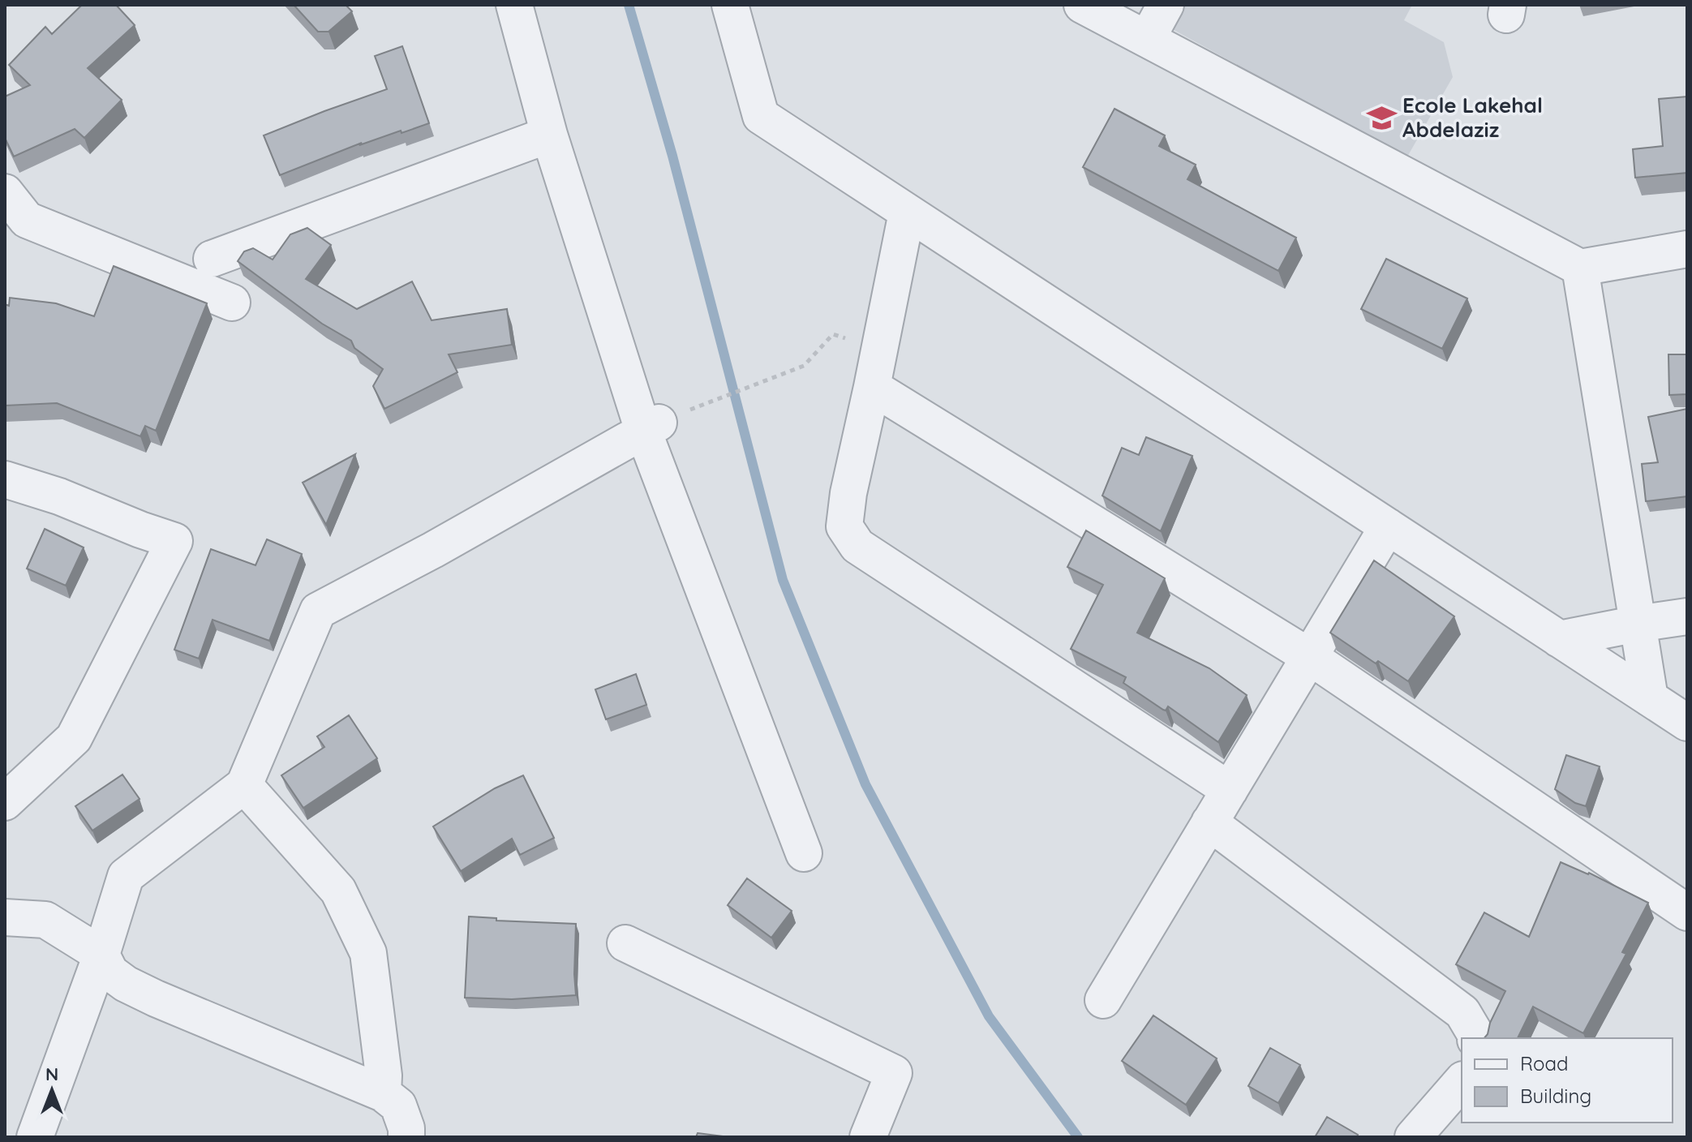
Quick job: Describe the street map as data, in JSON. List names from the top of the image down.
{
  "places": {
    "school or university": ["Ecole Lakehal Abdelaziz"]
  },
  "legend": ["Road", "Building"],
  "north": "top"
}
